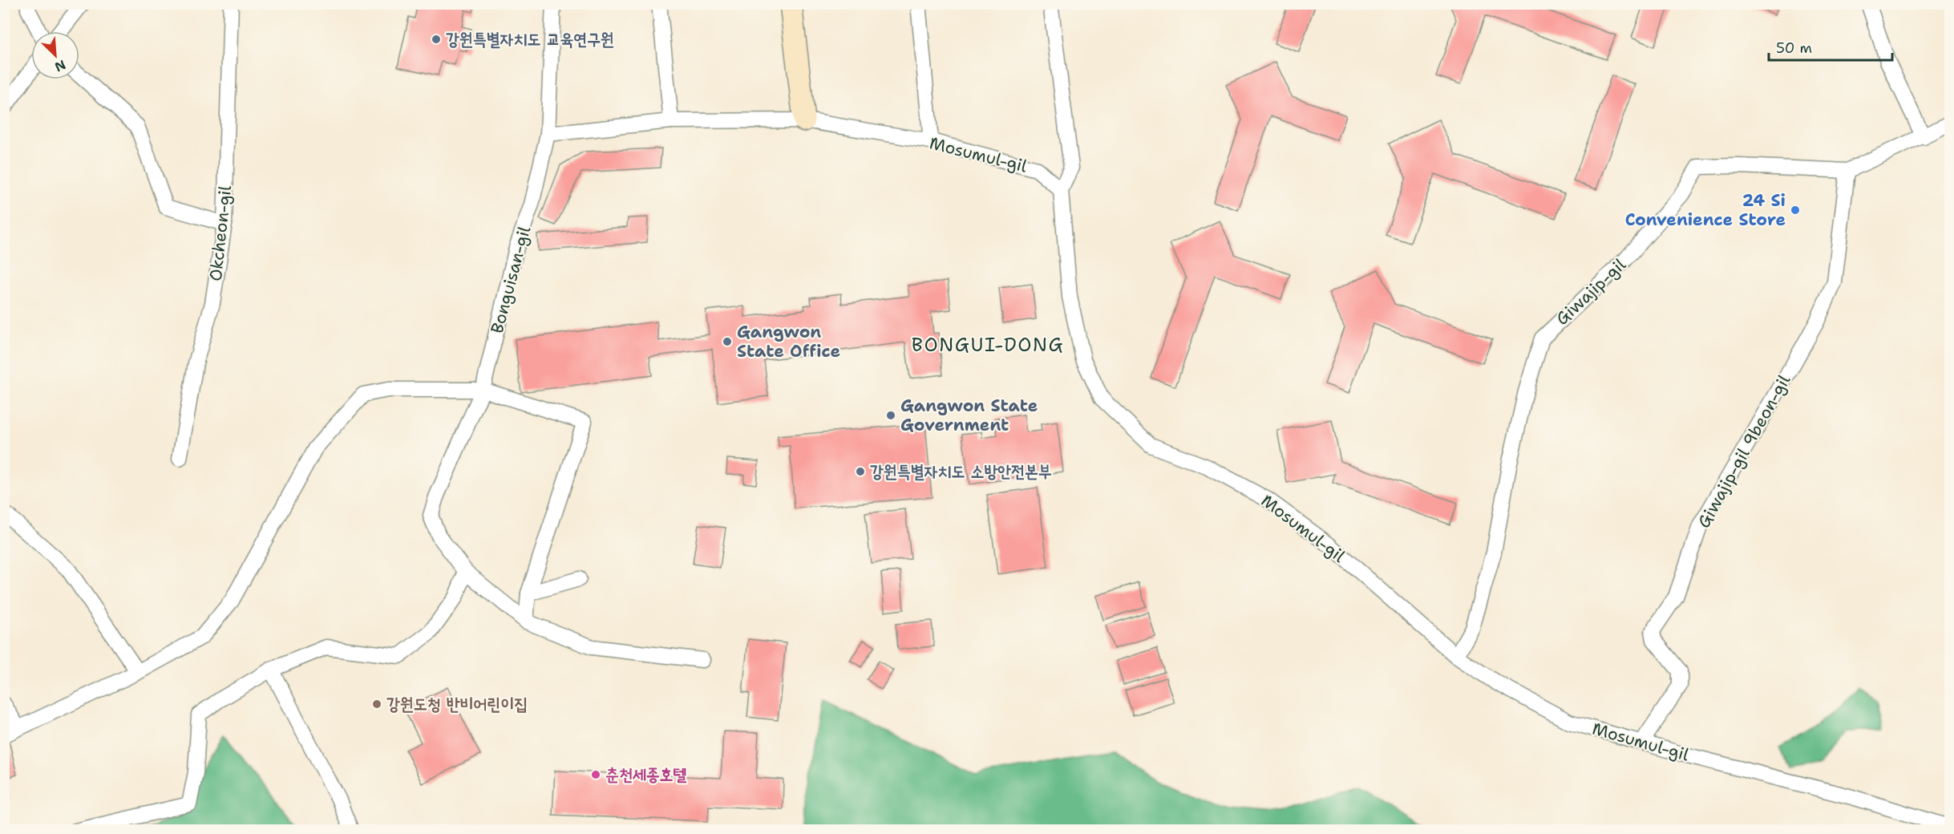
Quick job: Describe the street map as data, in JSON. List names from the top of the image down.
{
  "streets": {
    "street": [
      "Mosumul-gil",
      "Okcheon-gil",
      "Bonguisan-gil",
      "Giwajip-gil",
      "Giwajip-gil 9beon-gil"
    ]
  },
  "crossings": [
    ["Mosumul-gil", "Giwajip-gil"],
    ["Mosumul-gil", "Giwajip-gil 9beon-gil"],
    ["Giwajip-gil", "Giwajip-gil 9beon-gil"]
  ],
  "districts": ["BONGUI-DONG"],
  "places": [
    "강원특별자치도 교육연구원",
    "24 Si Convenience Store",
    "Gangwon State Office",
    "Gangwon State Government",
    "강원특별자치도 소방안전본부",
    "강원도청 반비어린이집",
    "춘천세종호텔"
  ],
  "scale_bar": "50 m",
  "north": "bottom right"
}
